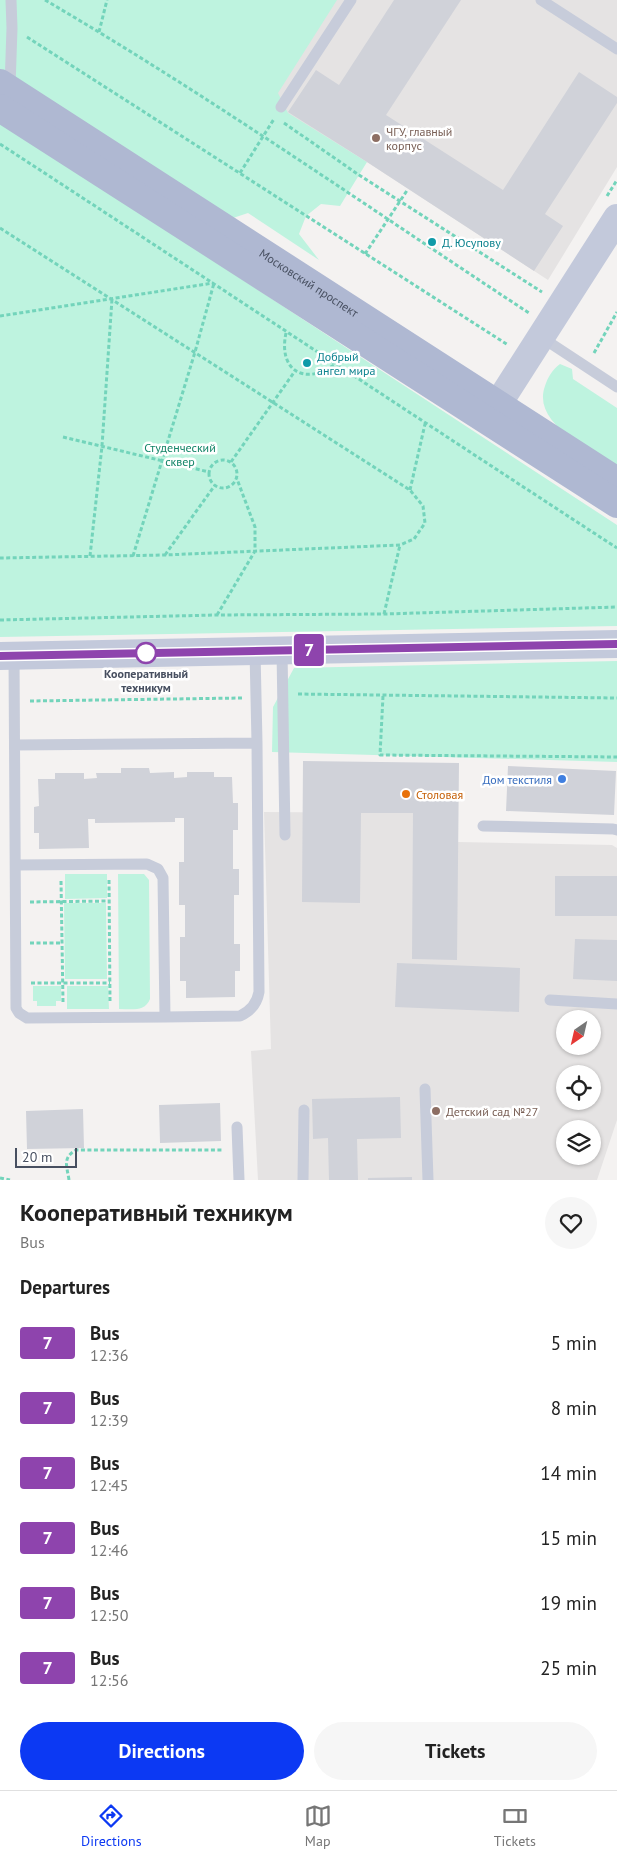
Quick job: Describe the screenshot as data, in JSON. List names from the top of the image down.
{
  "streets": {
    "main road": ["Московский проспект"]
  },
  "parks": ["Студенческий сквер"],
  "places": [
    "ЧГУ, главный корпус",
    "Д. Юсупову",
    "Добрый ангел мира",
    "Кооперативный техникум",
    "Дом текстиля",
    "Столовая",
    "Детский сад №27"
  ],
  "lines": ["bus line 7"],
  "scale_bar": "20 m",
  "north": "bottom left",
  "page": {
    "on_map": "7",
    "scale": "20 m",
    "heading": [
      ["Кооперативный техникум", "Bus"],
      "Departures"
    ],
    "list": [
      {
        "mark": "7",
        "name": "Bus",
        "note": "12:36",
        "value": "5 min"
      },
      {
        "mark": "7",
        "name": "Bus",
        "note": "12:39",
        "value": "8 min"
      },
      {
        "mark": "7",
        "name": "Bus",
        "note": "12:45",
        "value": "14 min"
      },
      {
        "mark": "7",
        "name": "Bus",
        "note": "12:46",
        "value": "15 min"
      },
      {
        "mark": "7",
        "name": "Bus",
        "note": "12:50",
        "value": "19 min"
      },
      {
        "mark": "7",
        "name": "Bus",
        "note": "12:56",
        "value": "25 min"
      }
    ],
    "buttons": ["Directions", "Tickets"],
    "tabs": ["Directions", "Map", "Tickets"]
  }
}
